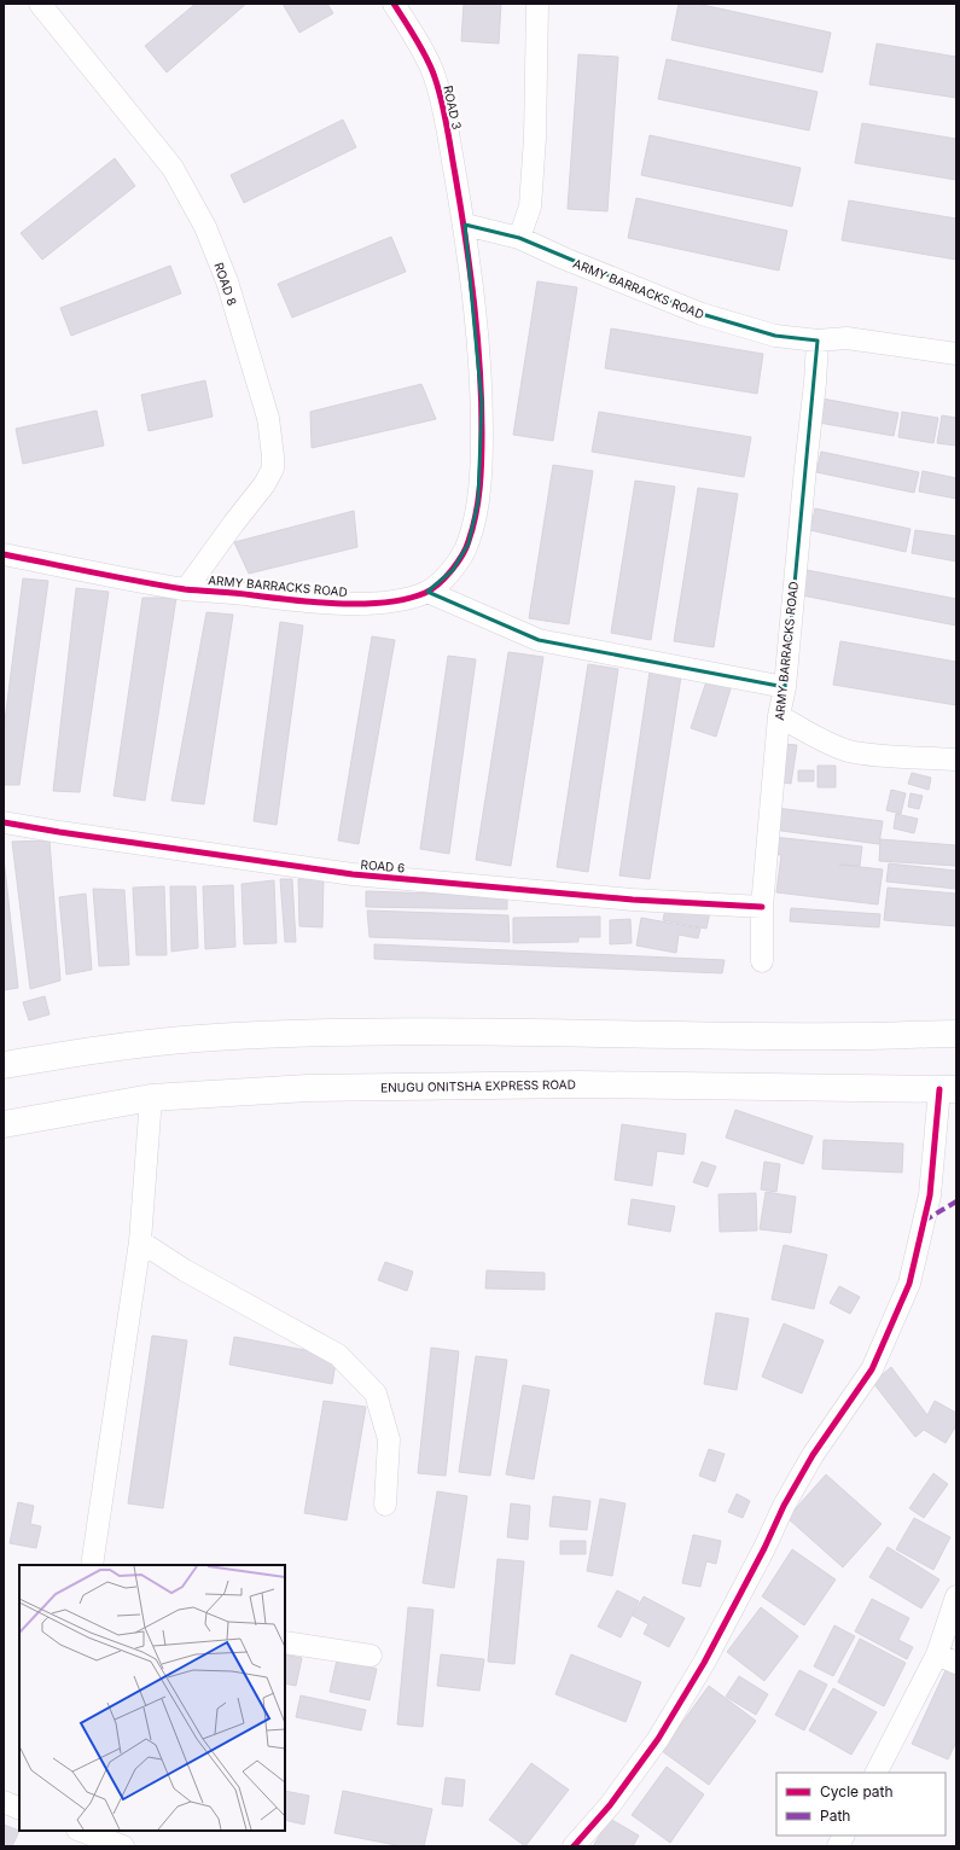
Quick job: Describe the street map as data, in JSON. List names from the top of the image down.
{
  "streets": {
    "highway": ["ENUGU ONITSHA EXPRESS ROAD"],
    "street": [
      "ROAD 3",
      "ROAD 8",
      "ARMY BARRACKS ROAD",
      "ROAD 6"
    ]
  },
  "crossings": [
    ["ROAD 3", "ARMY BARRACKS ROAD"],
    ["ROAD 8", "ARMY BARRACKS ROAD"],
    ["ARMY BARRACKS ROAD", "ROAD 6"]
  ],
  "legend": ["Cycle path", "Path"]
}
